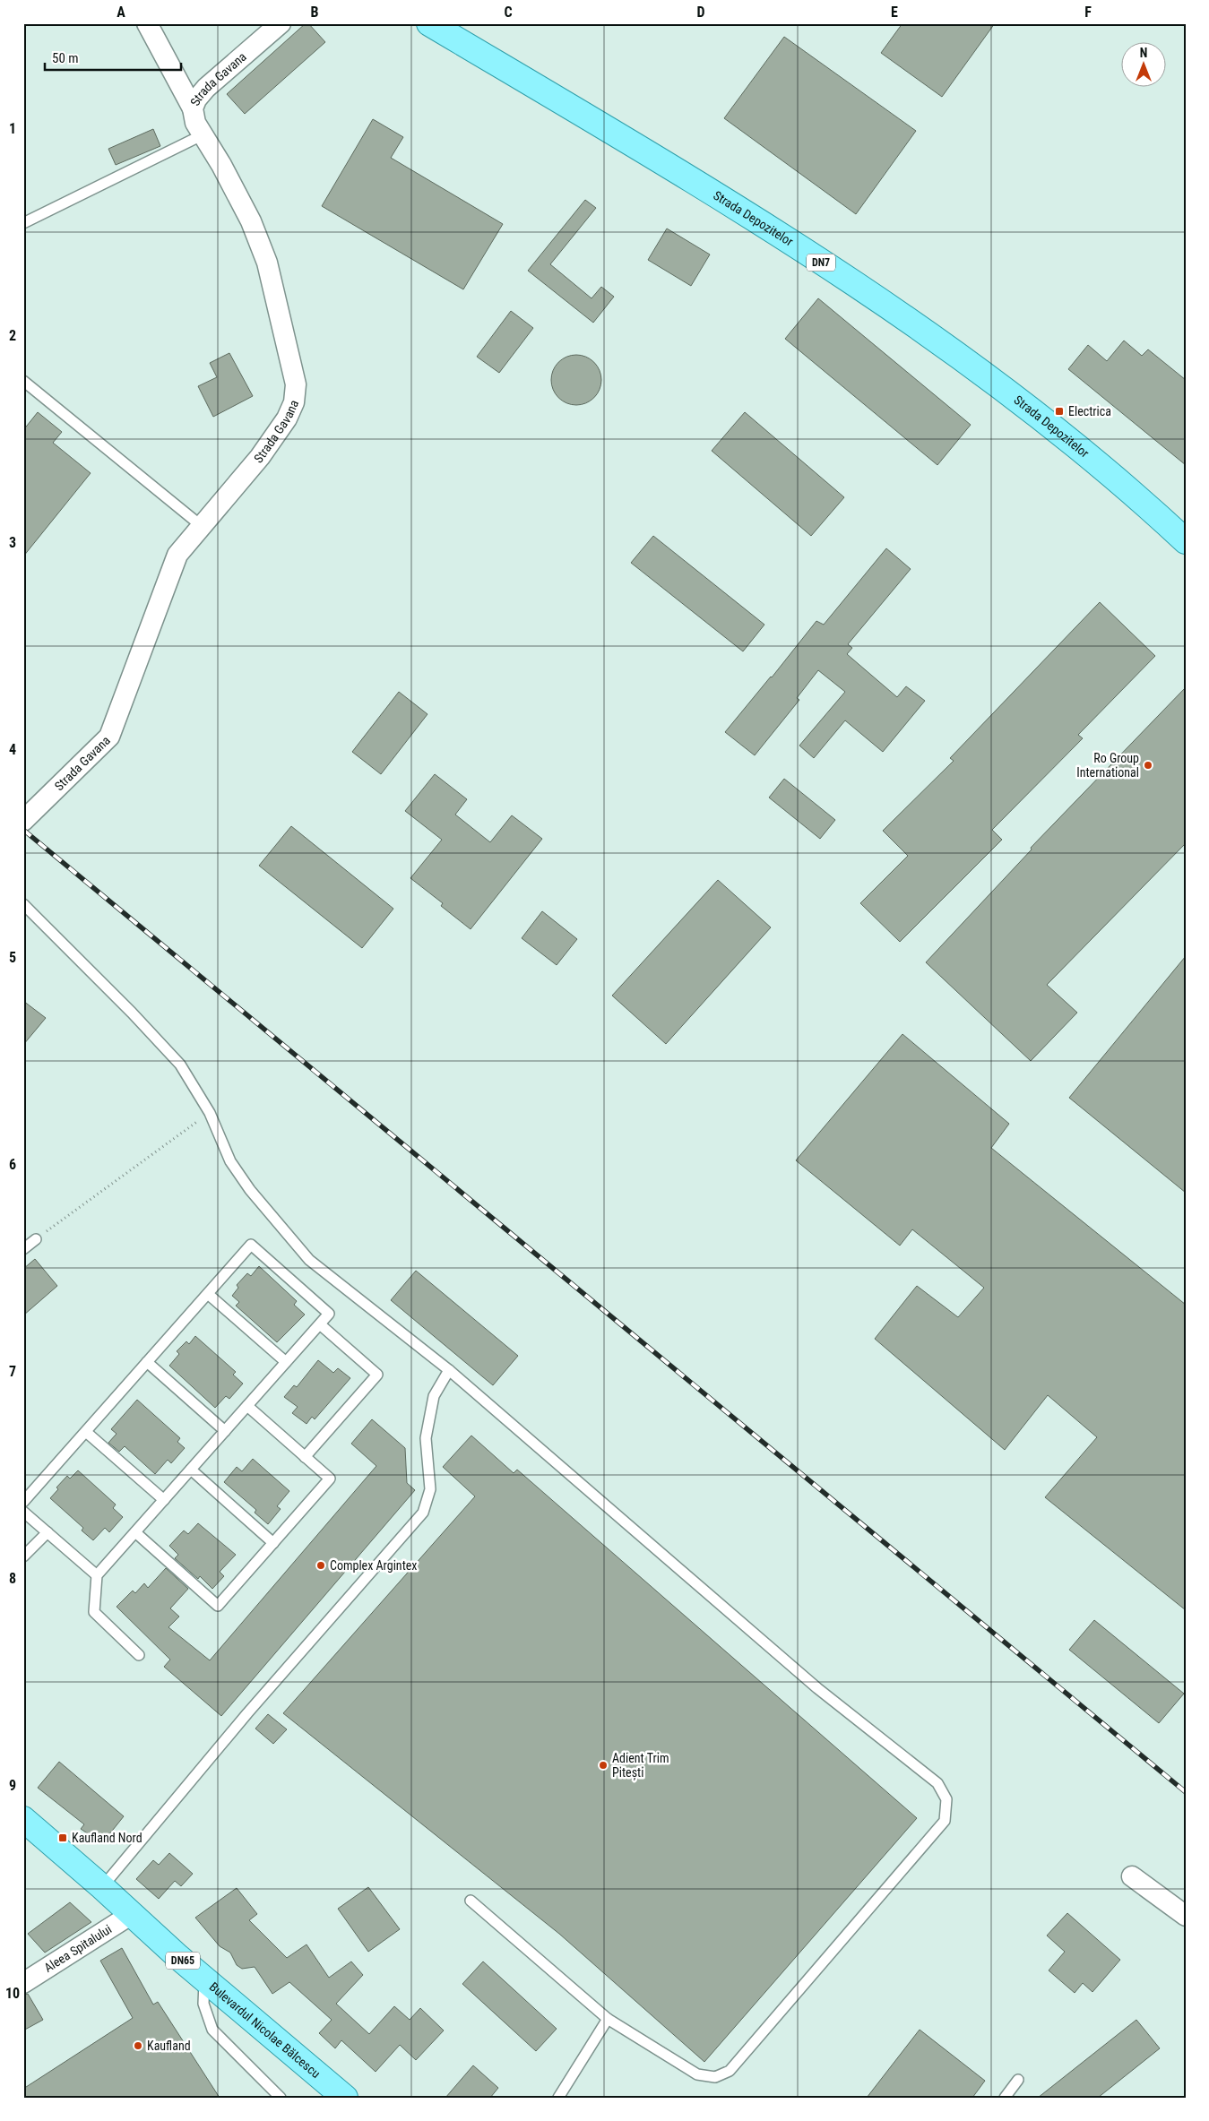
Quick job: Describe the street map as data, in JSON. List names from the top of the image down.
{
  "streets": {
    "main road": [
      "Strada Depozitelor",
      "DN7",
      "DN65",
      "Bulevardul Nicolae Bălcescu"
    ],
    "street": ["Strada Gavana", "Aleea Spitalului"]
  },
  "crossings": [
    ["Aleea Spitalului", "Bulevardul Nicolae Bălcescu"]
  ],
  "places": {
    "transit": ["Electrica", "Kaufland Nord"],
    "other": [
      "Ro Group International",
      "Complex Argintex",
      "Adient Trim Pitești",
      "Kaufland"
    ]
  },
  "scale_bar": "50 m",
  "north": "top",
  "grid": {
    "columns": [
      "A",
      "B",
      "C",
      "D",
      "E",
      "F"
    ],
    "rows": [
      "1",
      "2",
      "3",
      "4",
      "5",
      "6",
      "7",
      "8",
      "9",
      "10"
    ]
  }
}
